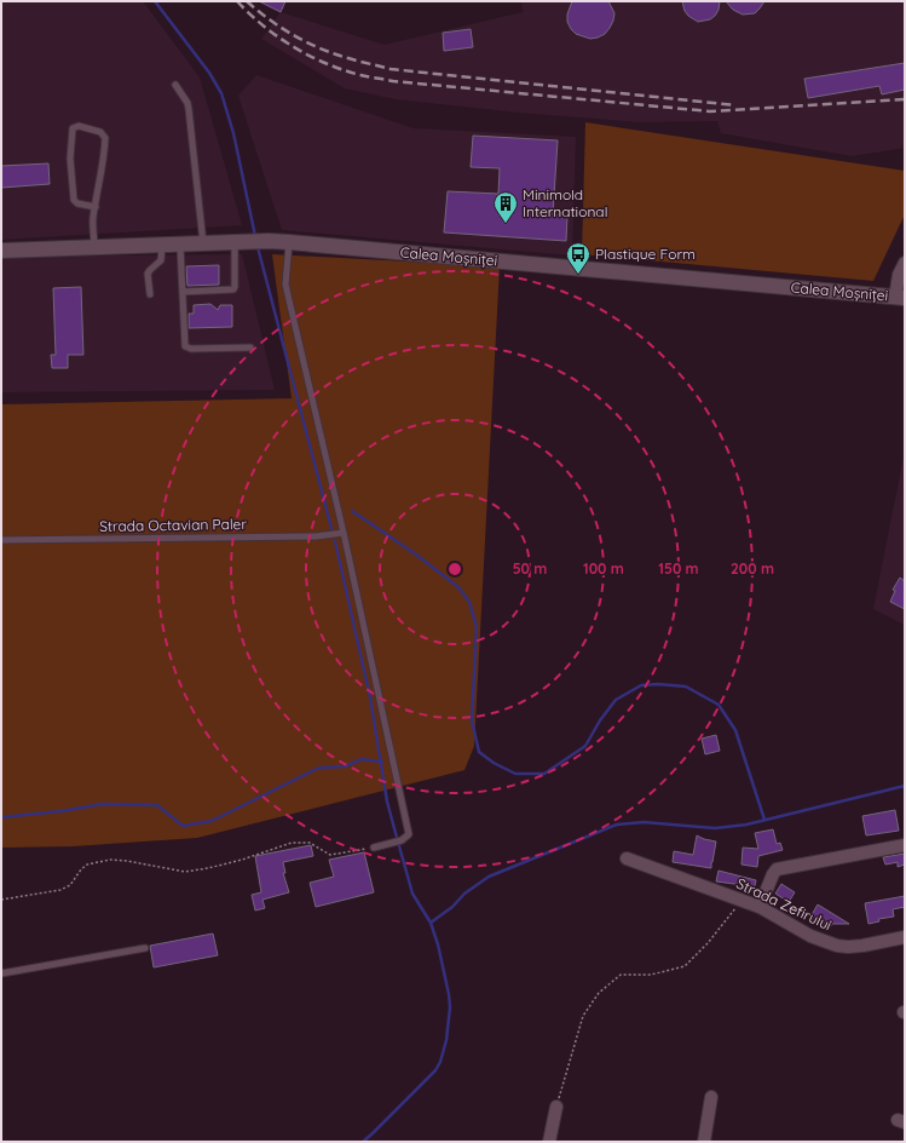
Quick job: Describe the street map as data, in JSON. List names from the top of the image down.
{
  "streets": {
    "street": ["Calea Moșniței", "Strada Zefirului"],
    "lane": ["Strada Octavian Paler"]
  },
  "places": {
    "building": ["Minimold International"],
    "bus stop": ["Plastique Form"]
  },
  "rings": [
    "50 m",
    "100 m",
    "150 m",
    "200 m"
  ]
}
